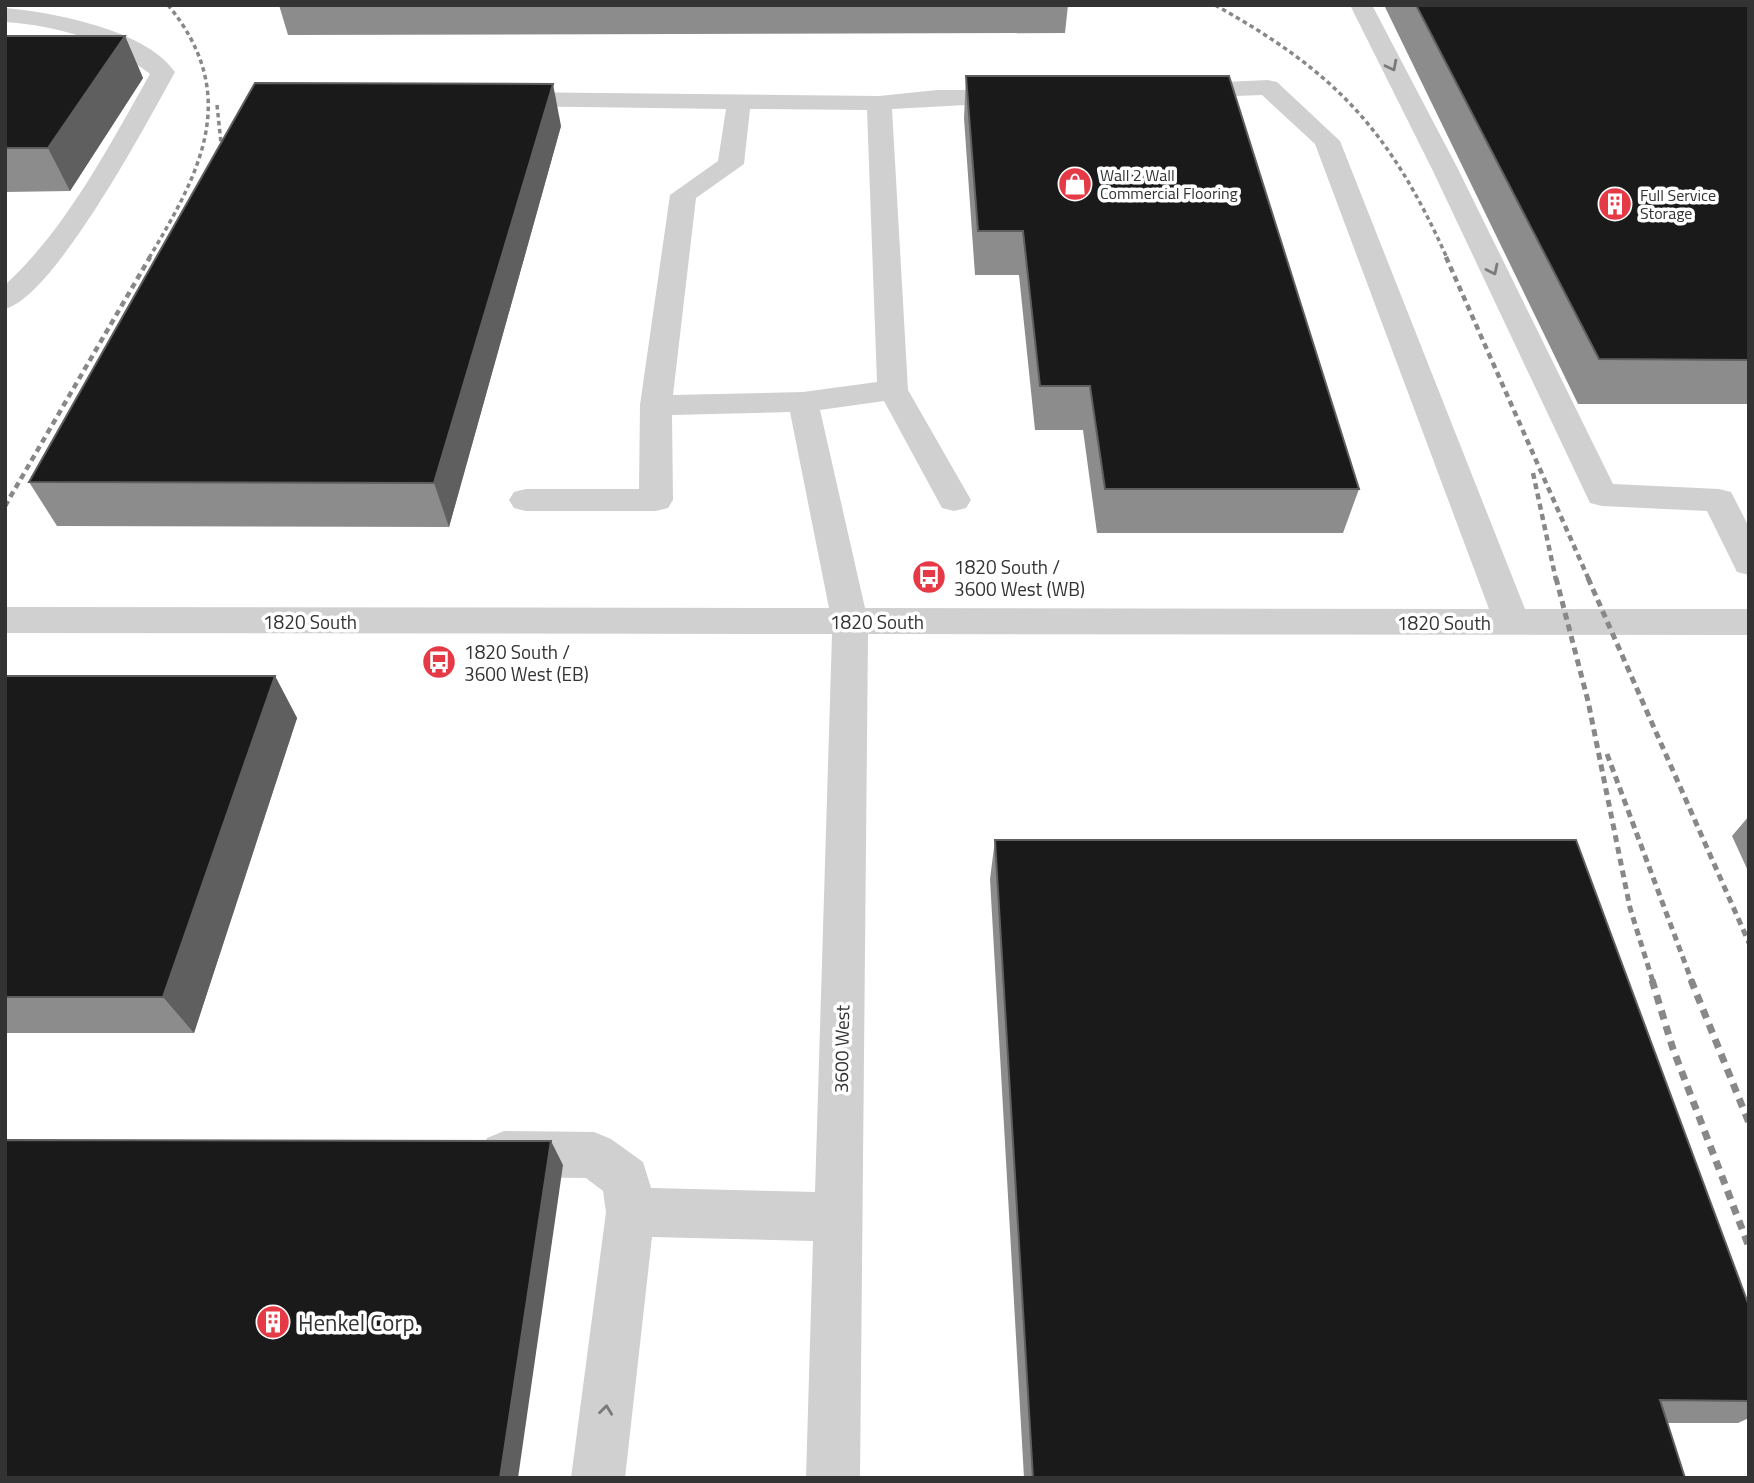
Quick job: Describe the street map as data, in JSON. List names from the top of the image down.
{
  "streets": {
    "street": ["1820 South", "3600 West"]
  },
  "crossings": [
    ["1820 South", "3600 West"]
  ],
  "places": {
    "shop": ["Wall 2 Wall Commercial Flooring"],
    "building": ["Full Service Storage", "Henkel Corp."],
    "bus stop": ["1820 South / 3600 West (WB)", "1820 South / 3600 West (EB)"]
  }
}
